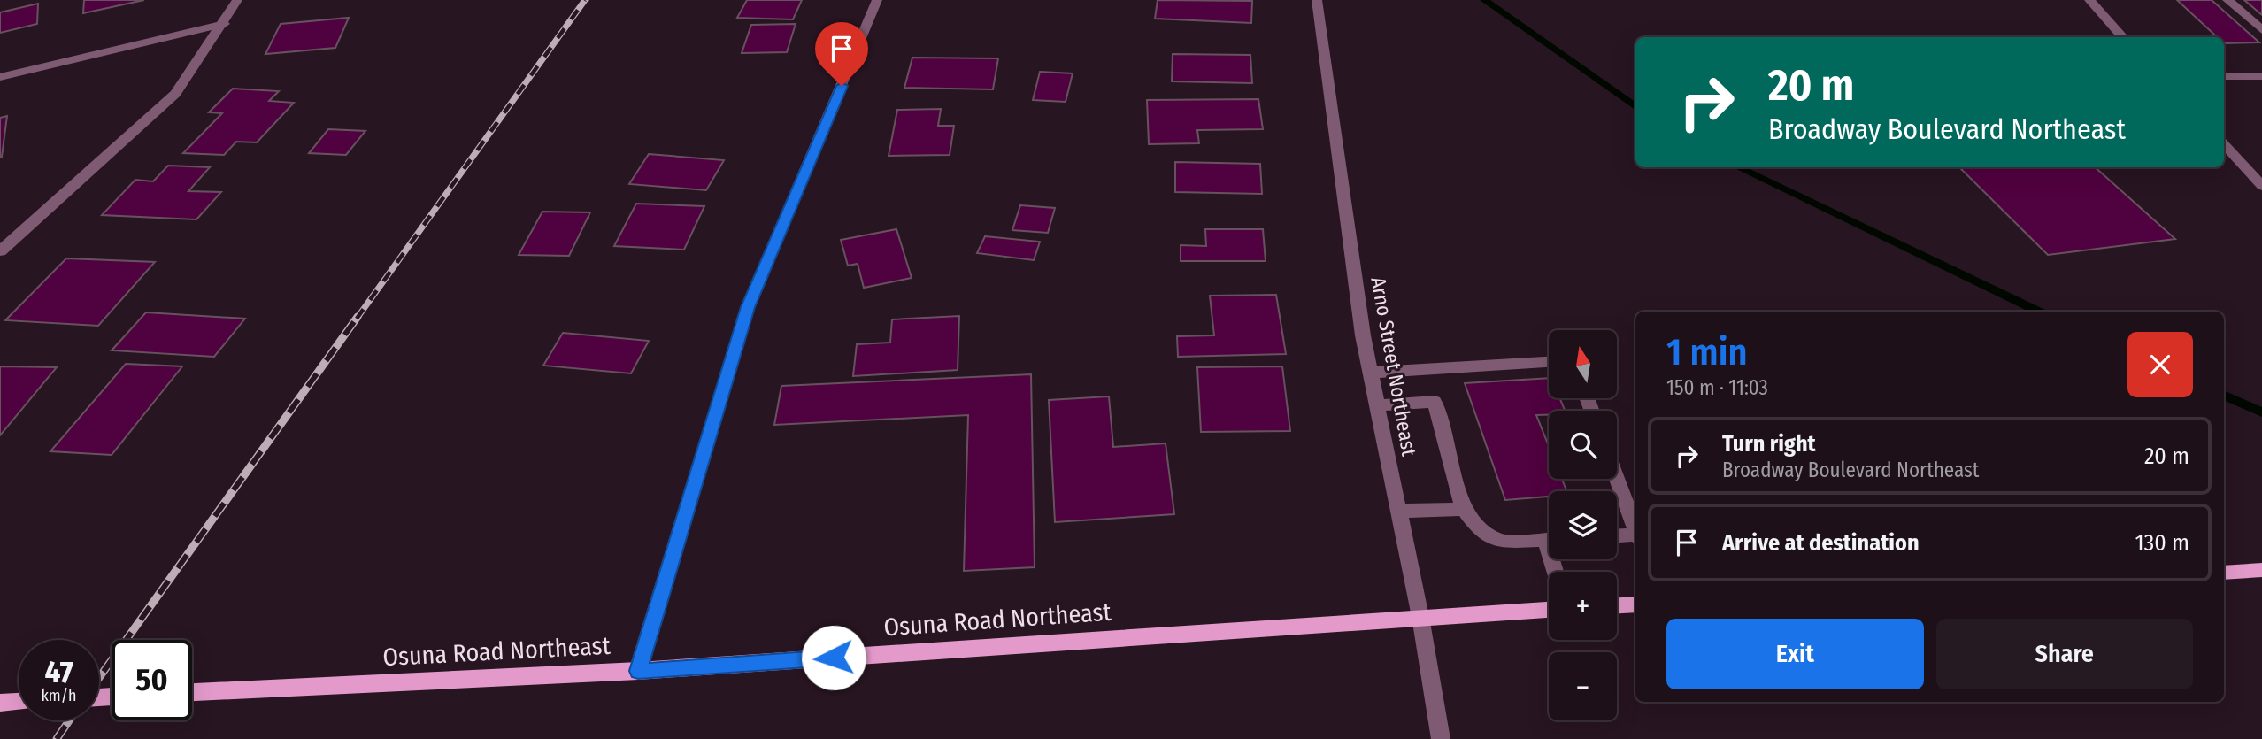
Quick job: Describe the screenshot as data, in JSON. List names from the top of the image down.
{
  "streets": {
    "main road": ["Osuna Road Northeast"],
    "street": ["Arno Street Northeast"]
  },
  "crossings": [
    ["Arno Street Northeast", "Osuna Road Northeast"]
  ],
  "north": "top",
  "page": {
    "turn": ["20 m", "Broadway Boulevard Northeast"],
    "heading": ["1 min", "150 m · 11:03"],
    "map_buttons": ["+", "−"],
    "list": [
      {
        "name": "Turn right",
        "note": "Broadway Boulevard Northeast",
        "value": "20 m"
      },
      {
        "name": "Arrive at destination",
        "value": "130 m"
      }
    ],
    "buttons": ["Exit", "Share"],
    "speed": "47 km/h",
    "limit": "50"
  }
}
